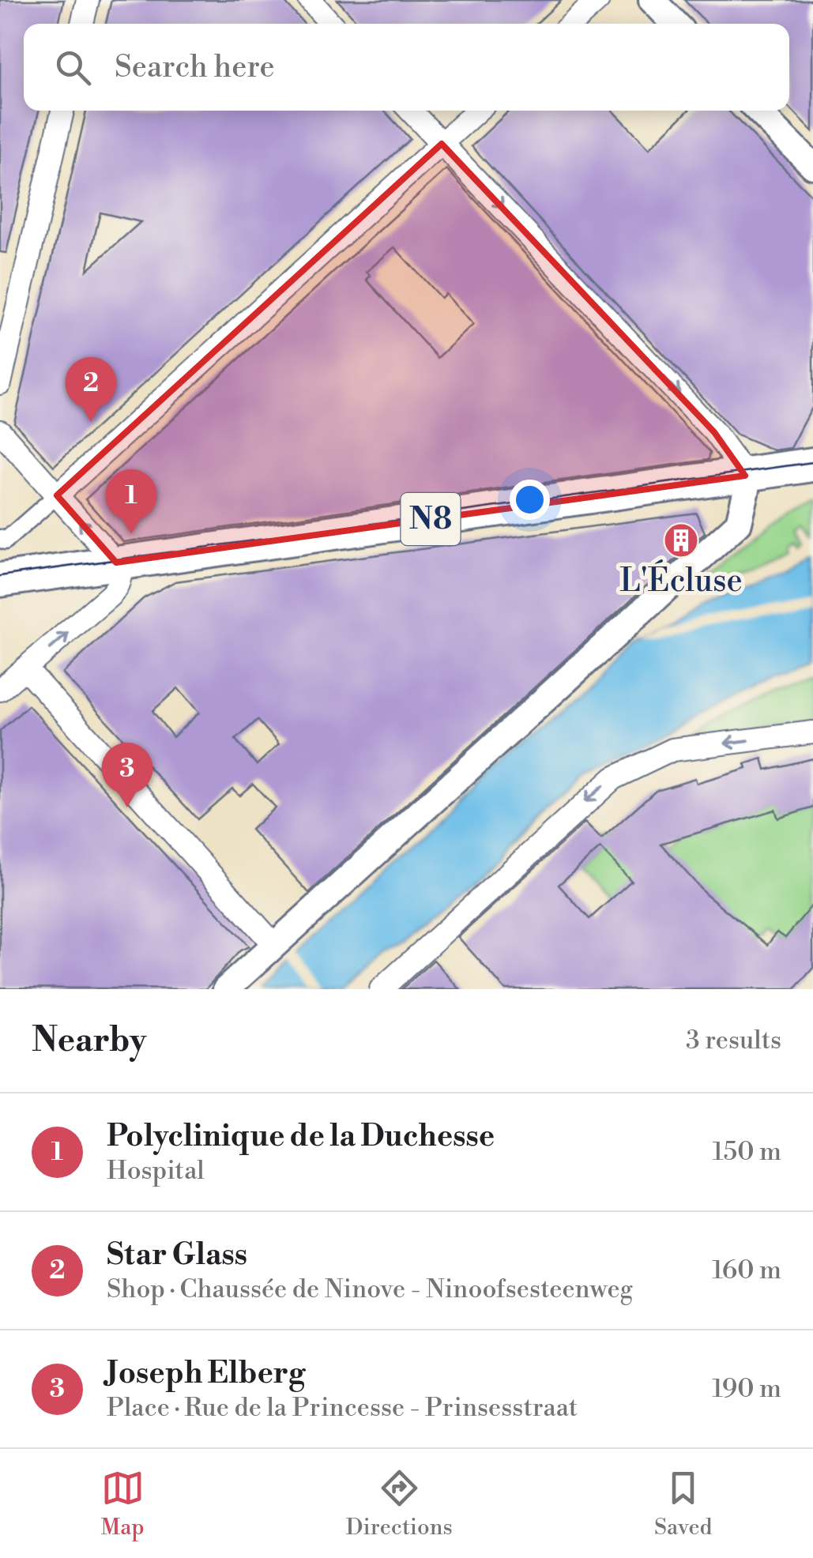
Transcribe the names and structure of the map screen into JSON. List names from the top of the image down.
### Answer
{
  "streets": {
    "main road": ["N8"]
  },
  "places": {
    "building": ["L'Écluse"]
  },
  "page": {
    "search": "Search here",
    "pins": ["2", "1", "3"],
    "heading": ["Nearby", "3 results"],
    "list": [
      {
        "mark": "1",
        "name": "Polyclinique de la Duchesse",
        "note": "Hospital",
        "value": "150 m"
      },
      {
        "mark": "2",
        "name": "Star Glass",
        "note": "Shop · Chaussée de Ninove - Ninoofsesteenweg",
        "value": "160 m"
      },
      {
        "mark": "3",
        "name": "Joseph Elberg",
        "note": "Place · Rue de la Princesse - Prinsesstraat",
        "value": "190 m"
      }
    ],
    "nav": ["Map", "Directions", "Saved"]
  }
}
